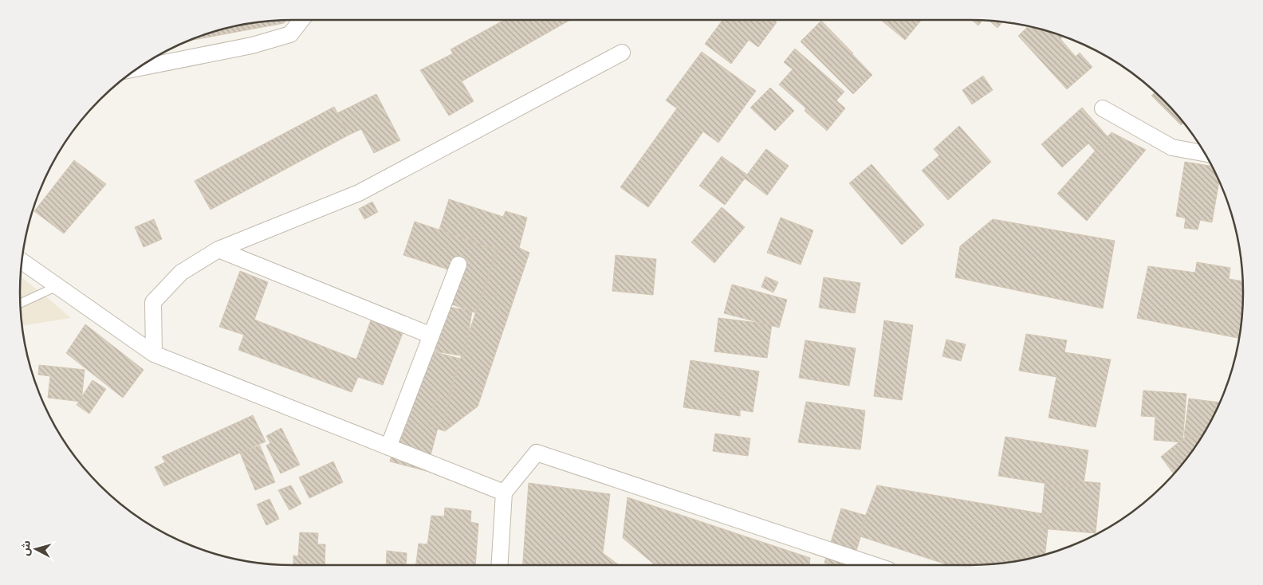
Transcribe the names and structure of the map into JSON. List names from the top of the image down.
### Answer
{
  "north": "left"
}
